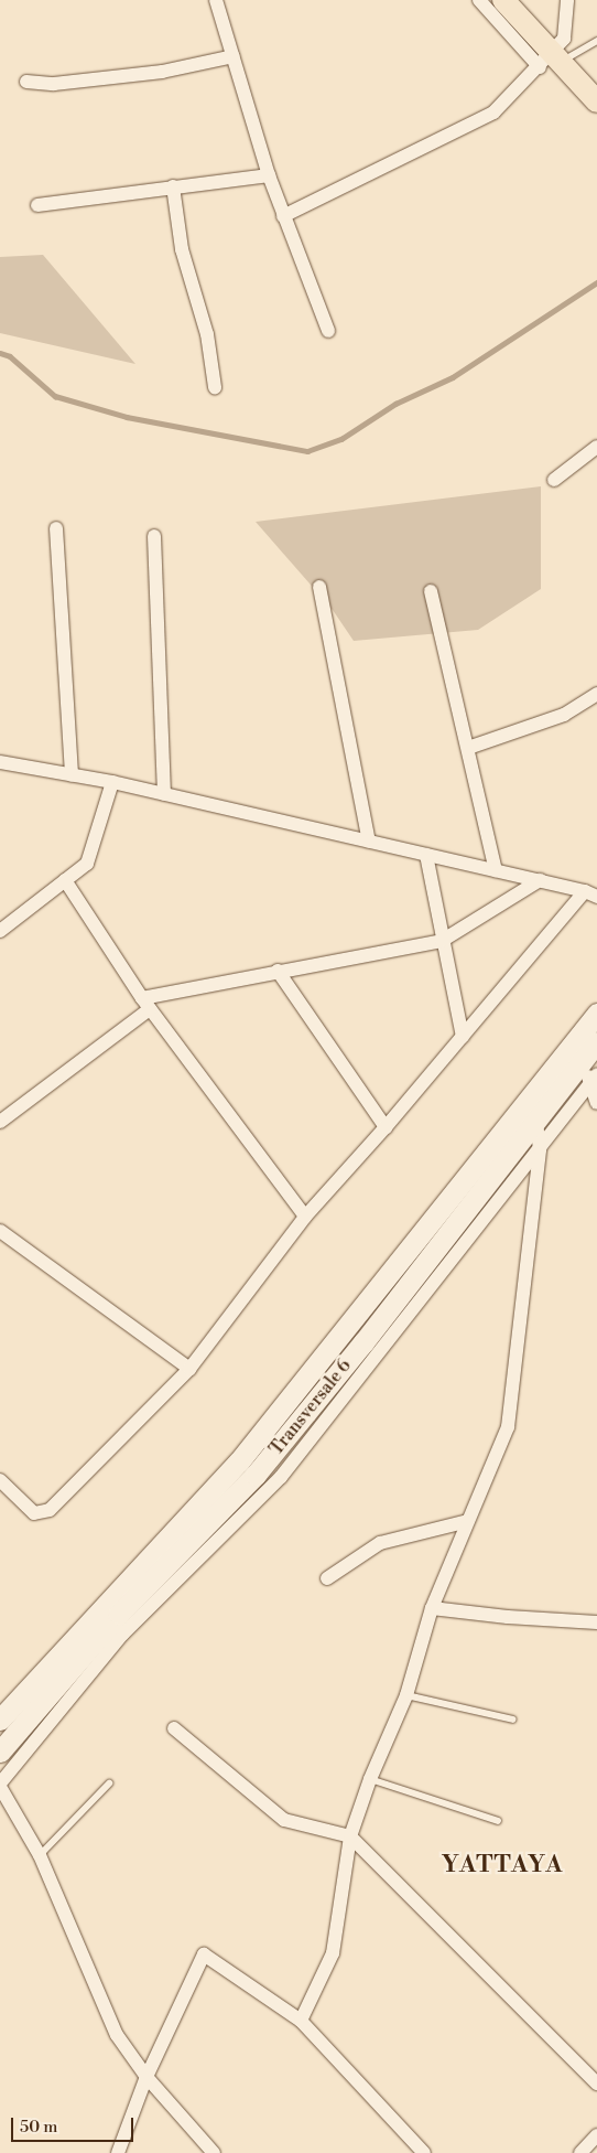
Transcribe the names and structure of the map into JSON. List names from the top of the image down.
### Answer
{
  "streets": {
    "main road": ["Transversale 6"]
  },
  "districts": ["YATTAYA"],
  "scale_bar": "50 m"
}
